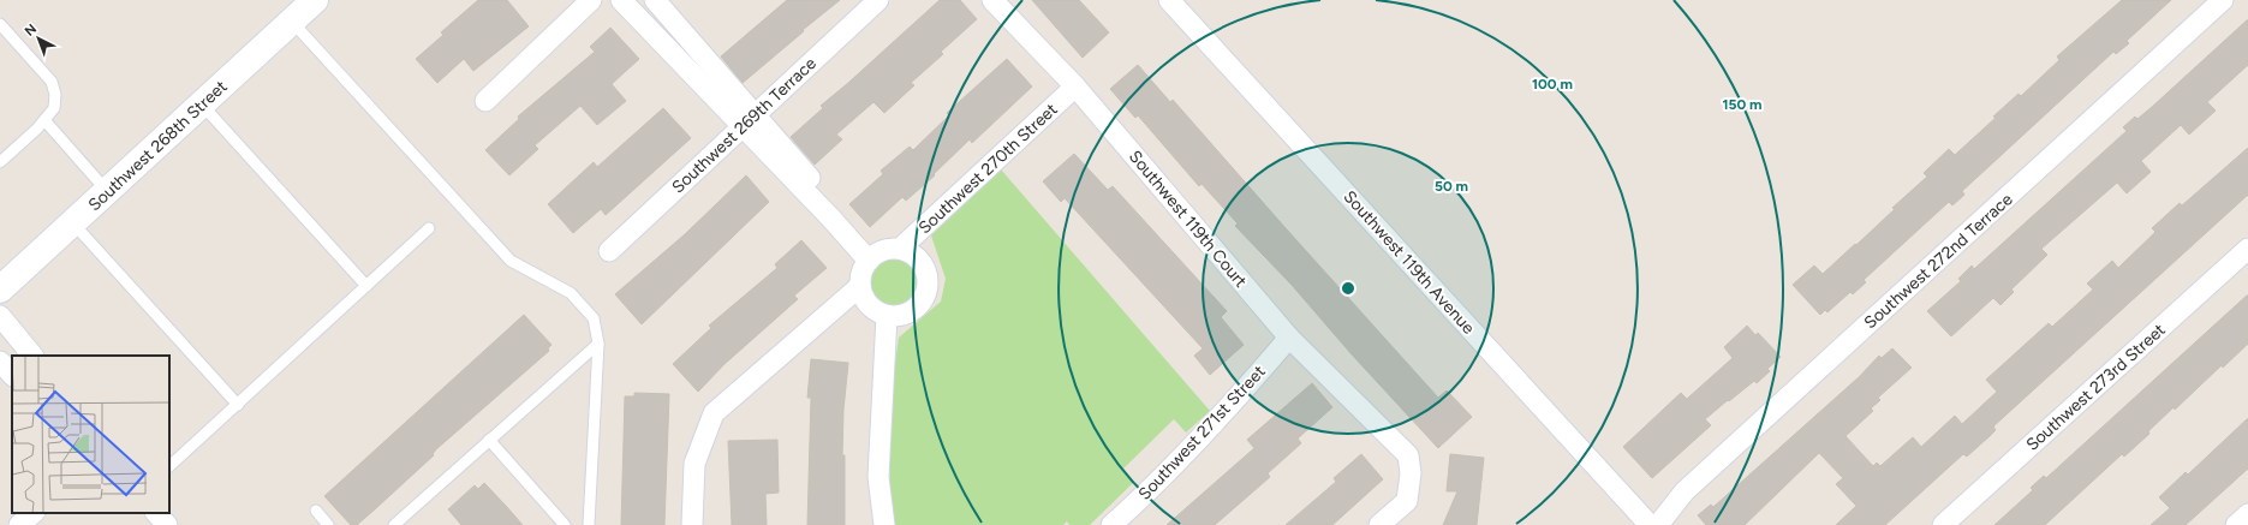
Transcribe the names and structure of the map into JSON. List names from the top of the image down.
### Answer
{
  "streets": {
    "main road": ["Southwest 268th Street"],
    "street": [
      "Southwest 269th Terrace",
      "Southwest 270th Street",
      "Southwest 119th Court",
      "Southwest 272nd Terrace",
      "Southwest 119th Avenue",
      "Southwest 273rd Street",
      "Southwest 271st Street"
    ]
  },
  "crossings": [
    ["Southwest 270th Street", "Southwest 119th Court"],
    ["Southwest 119th Court", "Southwest 271st Street"]
  ],
  "north": "top left",
  "rings": ["100 m", "150 m", "50 m"]
}
